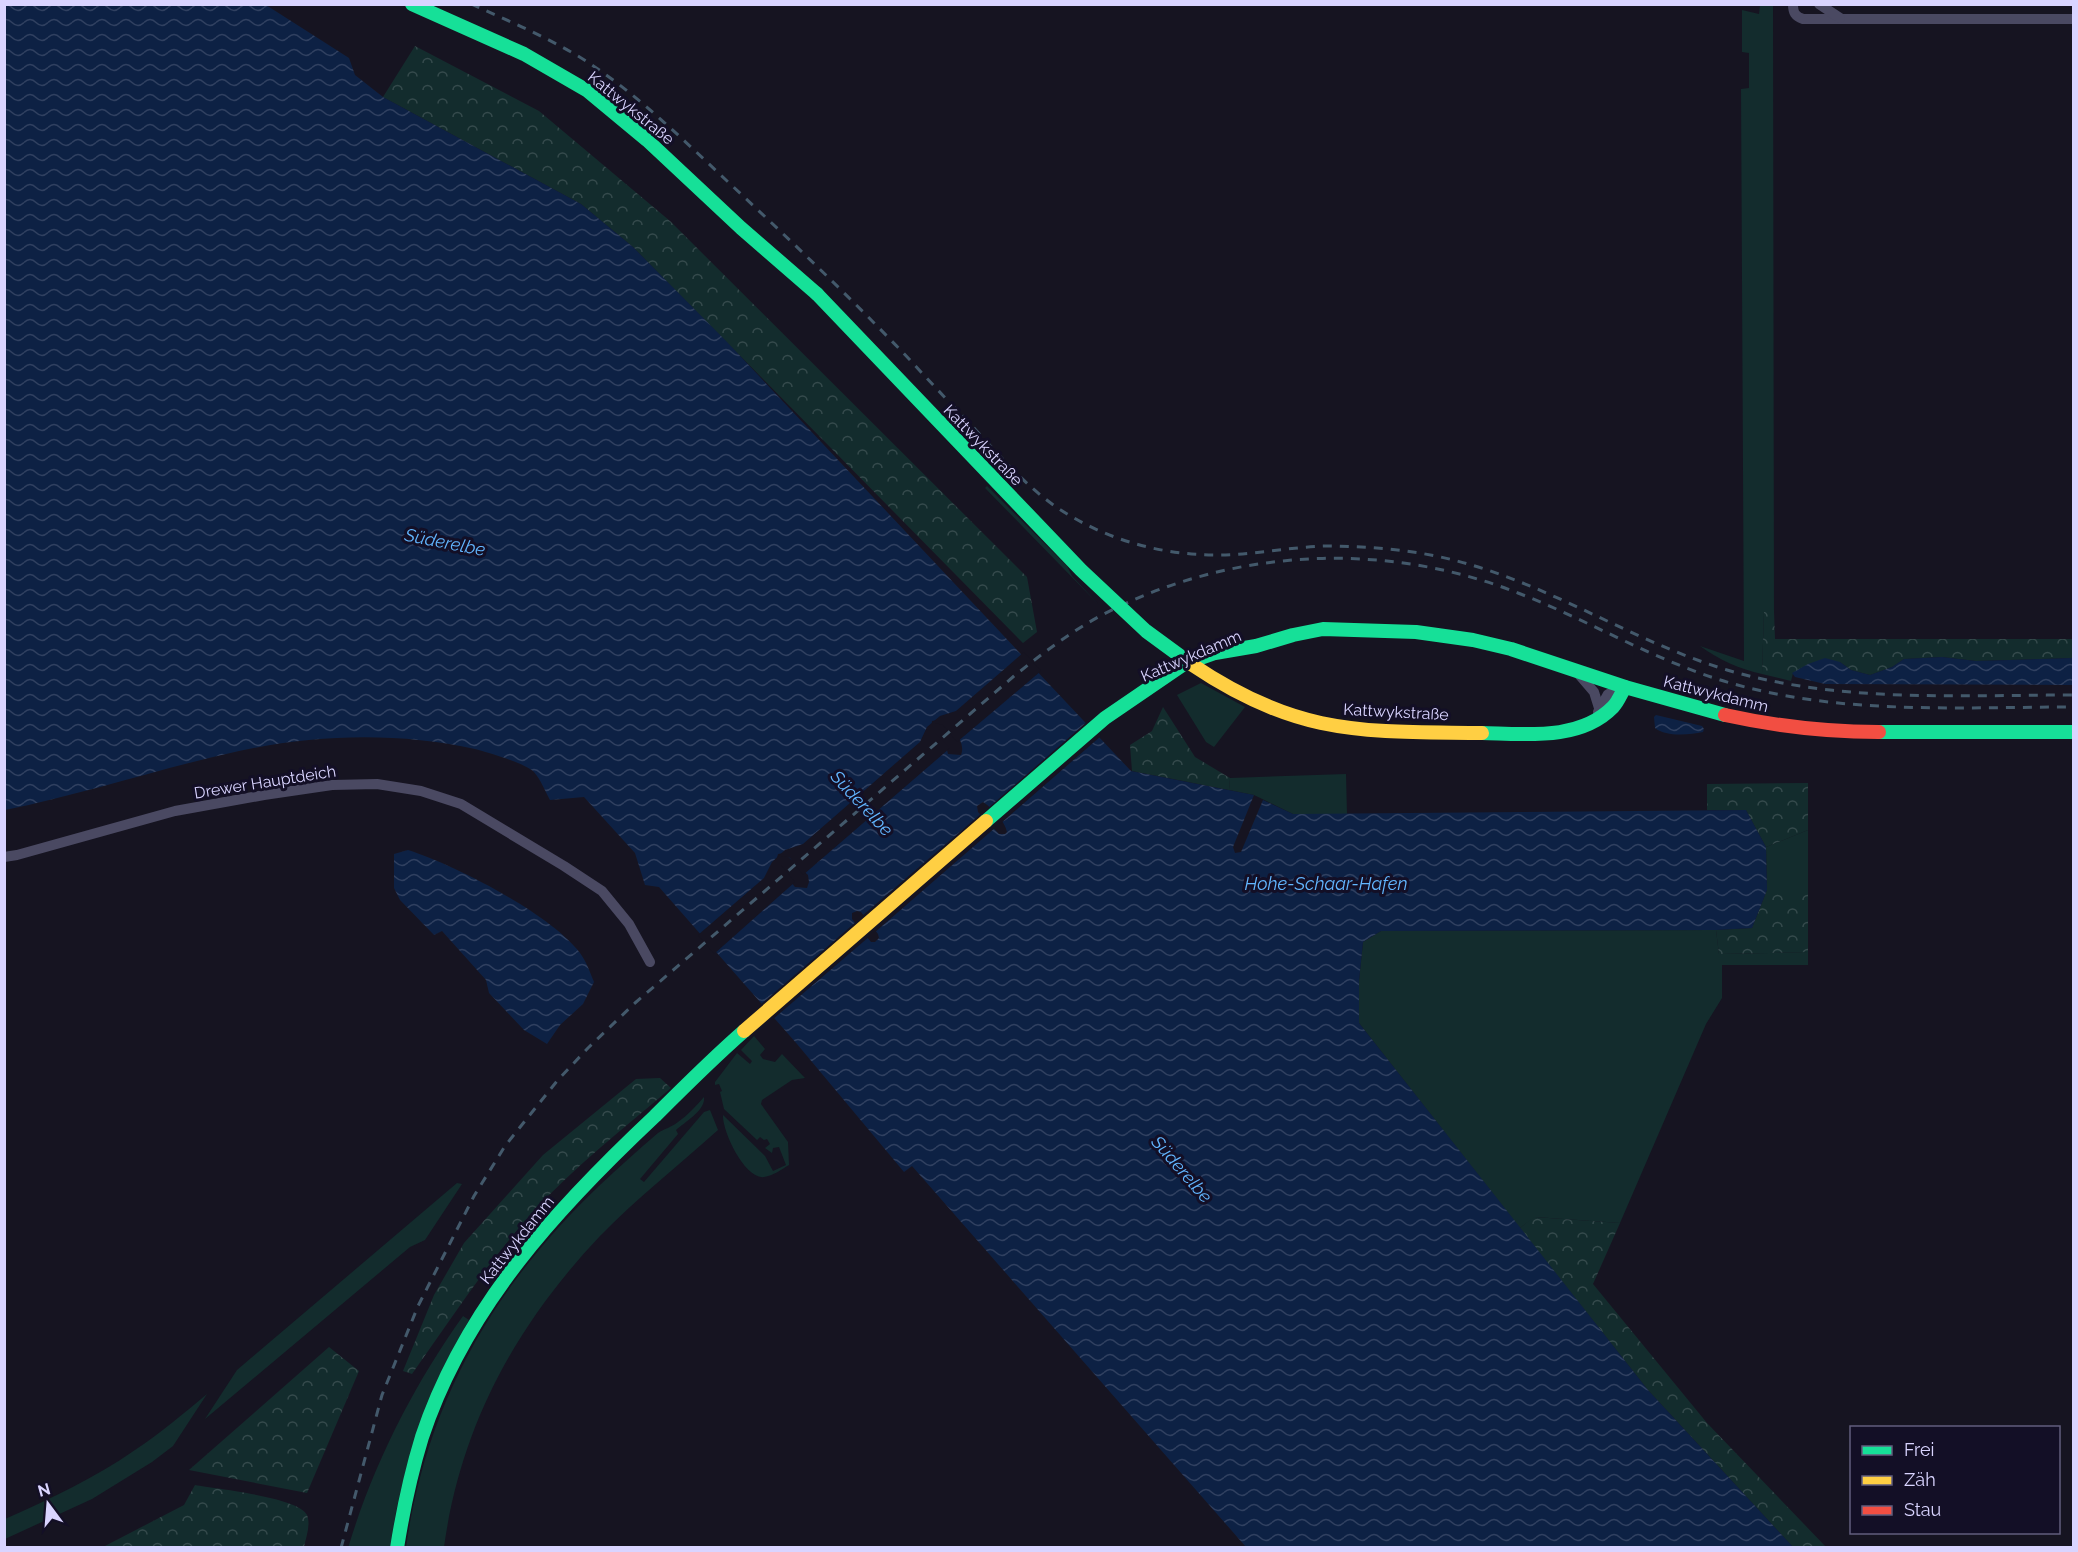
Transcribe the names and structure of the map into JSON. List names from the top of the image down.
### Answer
{
  "streets": {
    "main road": ["Kattwykstraße", "Kattwykdamm"],
    "street": ["Drewer Hauptdeich"]
  },
  "crossings": [
    ["Kattwykstraße", "Kattwykdamm"]
  ],
  "water": ["Süderelbe", "Hohe-Schaar-Hafen"],
  "legend": ["Frei", "Zäh", "Stau"],
  "north": "top"
}
